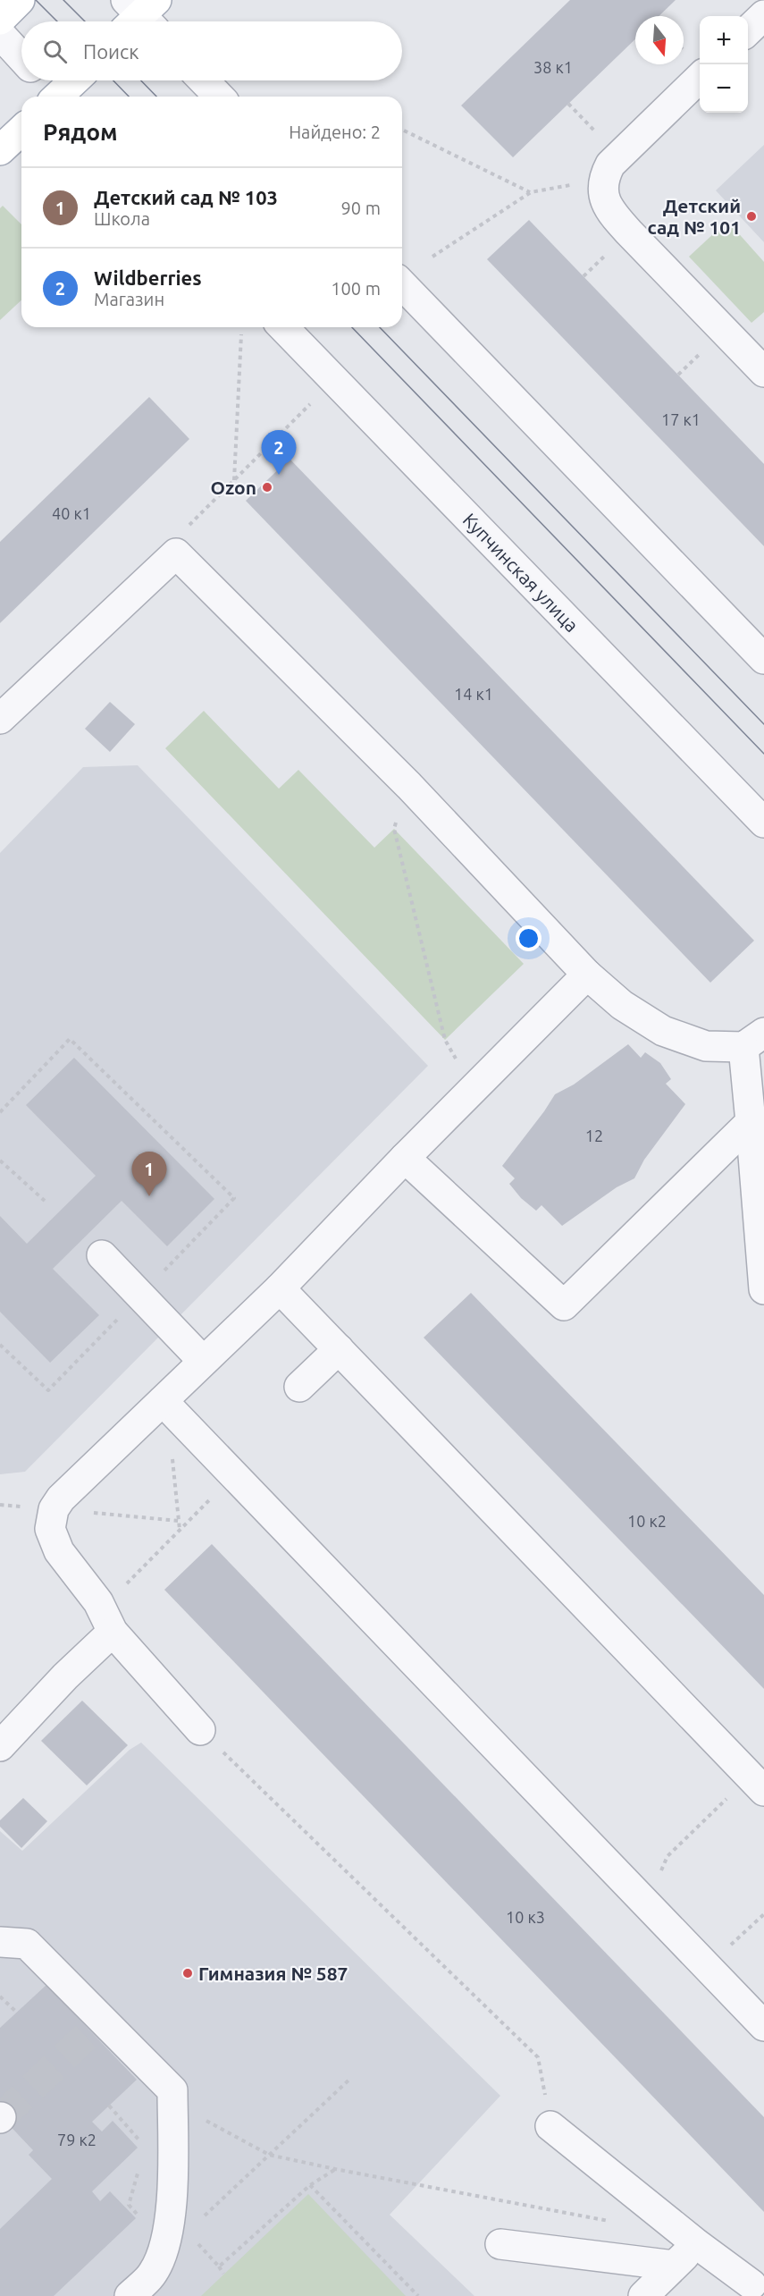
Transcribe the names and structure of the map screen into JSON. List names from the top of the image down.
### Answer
{
  "streets": {
    "street": ["Купчинская улица"]
  },
  "places": ["Детский сад № 101", "Ozon", "Гимназия № 587"],
  "house_numbers": [
    "38 к1",
    "17 к1",
    "40 к1",
    "14 к1",
    "12",
    "10 к2",
    "10 к3",
    "79 к2"
  ],
  "north": "bottom",
  "page": {
    "map_buttons": ["+", "−"],
    "search": "Поиск",
    "heading": ["Рядом", "Найдено: 2"],
    "list": [
      {
        "mark": "1",
        "name": "Детский сад № 103",
        "note": "Школа",
        "value": "90 m"
      },
      {
        "mark": "2",
        "name": "Wildberries",
        "note": "Магазин",
        "value": "100 m"
      }
    ],
    "pins": ["2", "1"]
  }
}
